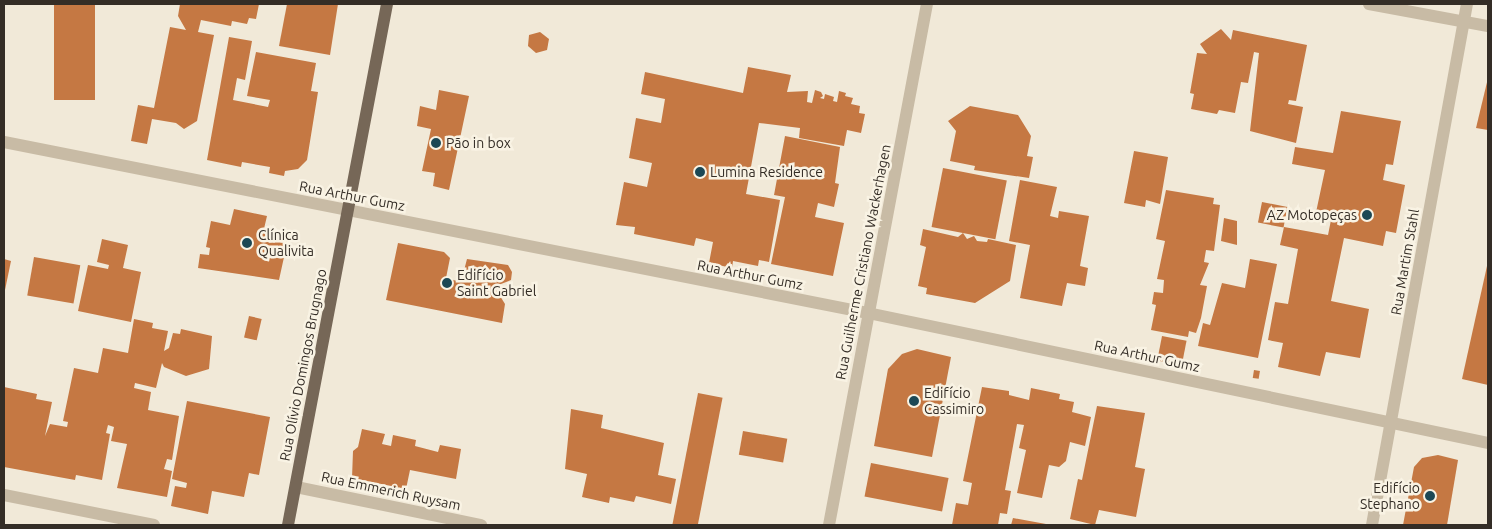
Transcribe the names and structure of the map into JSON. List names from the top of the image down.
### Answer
{
  "streets": {
    "main road": ["Rua Olívio Domingos Brugnago"],
    "street": [
      "Rua Arthur Gumz",
      "Rua Guilherme Cristiano Wackerhagen",
      "Rua Martim Stahl",
      "Rua Emmerich Ruysam"
    ]
  },
  "crossings": [
    ["Rua Arthur Gumz", "Rua Guilherme Cristiano Wackerhagen"],
    ["Rua Arthur Gumz", "Rua Martim Stahl"],
    ["Rua Arthur Gumz", "Rua Olívio Domingos Brugnago"],
    ["Rua Olívio Domingos Brugnago", "Rua Emmerich Ruysam"]
  ],
  "places": [
    "Pão in box",
    "Lumina Residence",
    "AZ Motopeças",
    "Clínica Qualivita",
    "Edifício Saint Gabriel",
    "Edifício Cassimiro",
    "Edifício Stephano"
  ]
}
